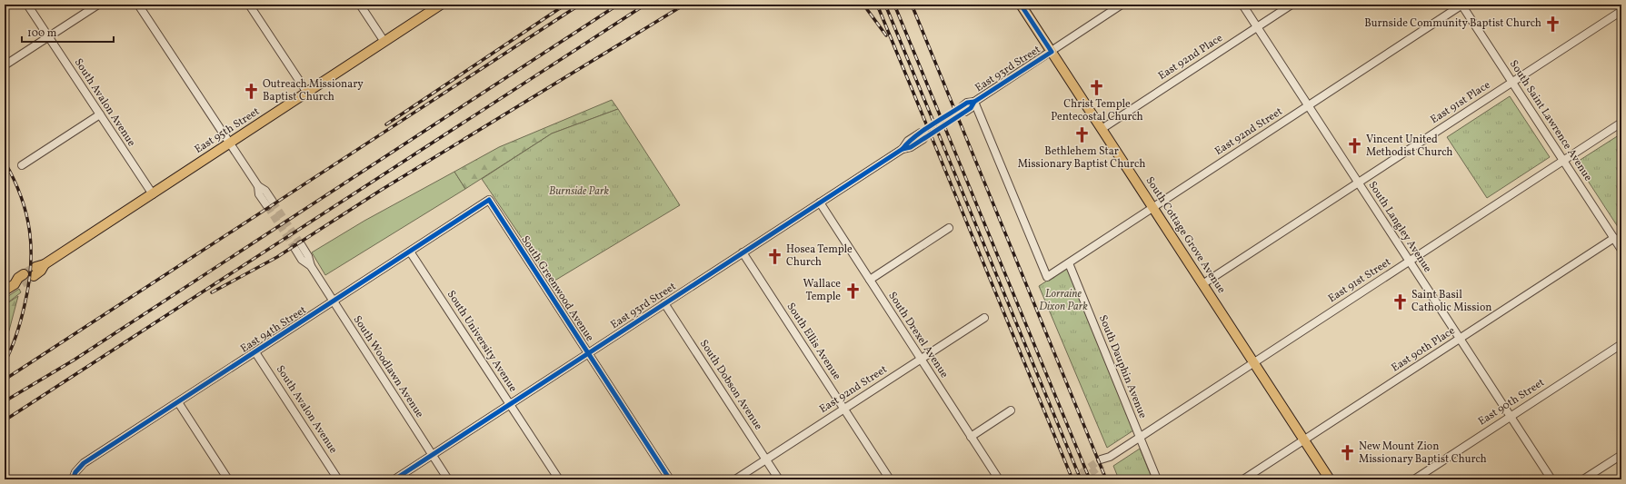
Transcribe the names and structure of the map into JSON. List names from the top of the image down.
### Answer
{
  "streets": {
    "main road": ["East 95th Street", "South Cottage Grove Avenue"],
    "street": [
      "East 92nd Place",
      "East 93rd Street",
      "South Avalon Avenue",
      "East 91st Place",
      "South Saint Lawrence Avenue",
      "East 92nd Street",
      "South Langley Avenue",
      "East 91st Street",
      "South Greenwood Avenue",
      "East 94th Street",
      "South Drexel Avenue",
      "South University Avenue",
      "South Ellis Avenue",
      "East 90th Place",
      "South Woodlawn Avenue",
      "South Dauphin Avenue",
      "South Dobson Avenue",
      "East 90th Street"
    ]
  },
  "crossings": [
    ["East 92nd Place", "South Langley Avenue"],
    ["East 92nd Place", "South Cottage Grove Avenue"],
    ["East 93rd Street", "East 92nd Street"],
    ["East 93rd Street", "South Cottage Grove Avenue"],
    ["East 93rd Street", "South Greenwood Avenue"],
    ["East 93rd Street", "South Drexel Avenue"],
    ["East 93rd Street", "South University Avenue"],
    ["East 93rd Street", "South Ellis Avenue"],
    ["East 93rd Street", "South Woodlawn Avenue"],
    ["East 93rd Street", "South Dobson Avenue"],
    ["South Avalon Avenue", "East 95th Street"],
    ["South Avalon Avenue", "East 94th Street"],
    ["East 91st Place", "South Saint Lawrence Avenue"],
    ["East 91st Place", "South Langley Avenue"],
    ["East 91st Place", "South Cottage Grove Avenue"],
    ["South Saint Lawrence Avenue", "East 92nd Street"],
    ["South Saint Lawrence Avenue", "East 91st Street"],
    ["South Saint Lawrence Avenue", "East 90th Place"],
    ["East 92nd Street", "South Langley Avenue"],
    ["East 92nd Street", "South Cottage Grove Avenue"],
    ["East 92nd Street", "South Drexel Avenue"],
    ["East 92nd Street", "South Ellis Avenue"],
    ["East 92nd Street", "South Dauphin Avenue"],
    ["East 92nd Street", "South Dobson Avenue"],
    ["South Langley Avenue", "East 91st Street"],
    ["South Langley Avenue", "East 90th Place"],
    ["South Langley Avenue", "East 90th Street"],
    ["South Cottage Grove Avenue", "East 91st Street"],
    ["South Cottage Grove Avenue", "East 90th Place"],
    ["East 91st Street", "South Dauphin Avenue"],
    ["South Greenwood Avenue", "East 94th Street"],
    ["East 94th Street", "South University Avenue"],
    ["East 94th Street", "South Woodlawn Avenue"]
  ],
  "parks": ["Burnside Park", "Lorraine Dixon Park"],
  "places": {
    "church": [
      "Burnside Community Baptist Church",
      "Christ Temple Pentecostal Church",
      "Outreach Missionary Baptist Church",
      "Bethlehem Star Missionary Baptist Church",
      "Vincent United Methodist Church",
      "Hosea Temple Church",
      "Wallace Temple",
      "Saint Basil Catholic Mission",
      "New Mount Zion Missionary Baptist Church"
    ]
  },
  "scale_bar": "100 m"
}
